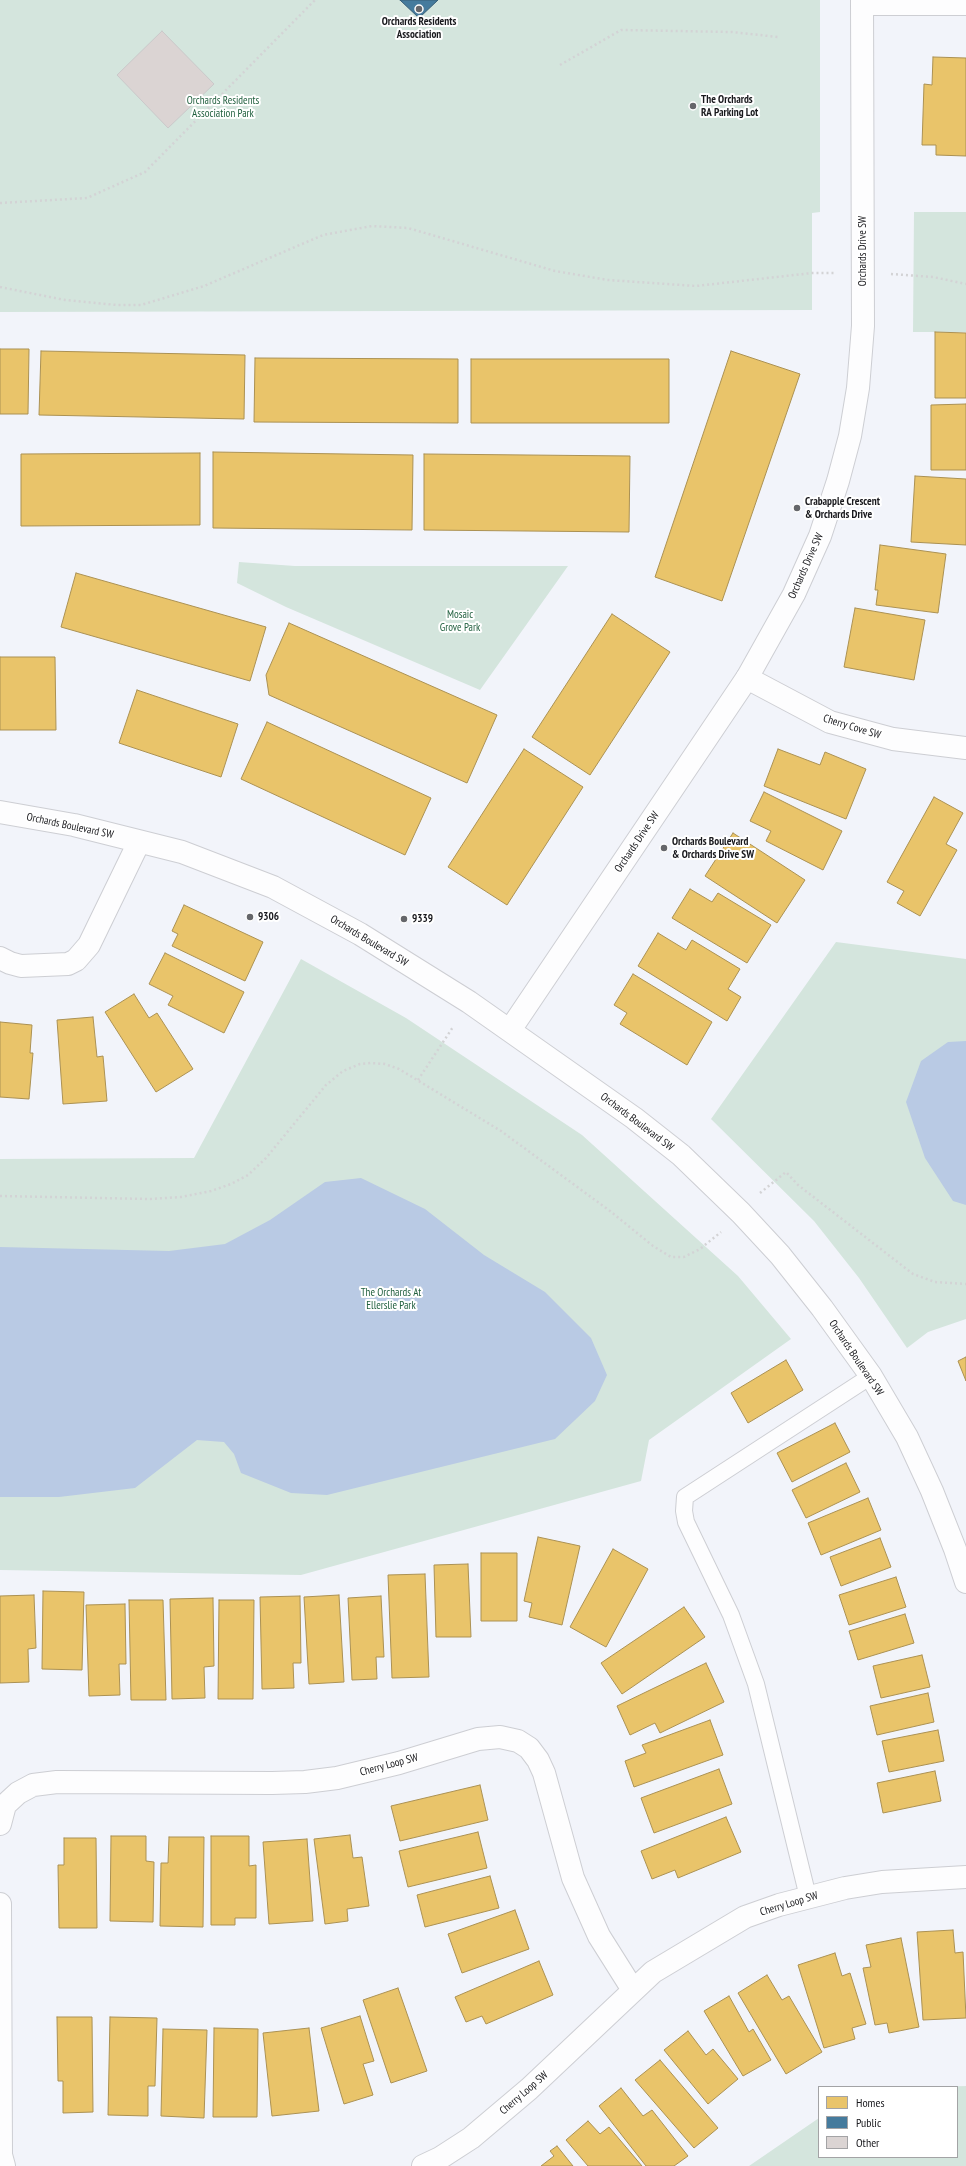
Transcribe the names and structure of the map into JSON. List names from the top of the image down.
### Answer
{
  "streets": {
    "street": [
      "Orchards Drive SW",
      "Cherry Cove SW",
      "Orchards Boulevard SW",
      "Cherry Loop SW"
    ]
  },
  "crossings": [
    ["Orchards Drive SW", "Cherry Cove SW"],
    ["Orchards Drive SW", "Orchards Boulevard SW"]
  ],
  "parks": ["Orchards Residents Association Park", "Mosaic Grove Park", "The Orchards At Ellerslie Park"],
  "places": [
    "Orchards Residents Association",
    "The Orchards RA Parking Lot",
    "Crabapple Crescent & Orchards Drive",
    "Orchards Boulevard & Orchards Drive SW",
    "9306",
    "9339"
  ],
  "legend": ["Homes", "Public", "Other"]
}
